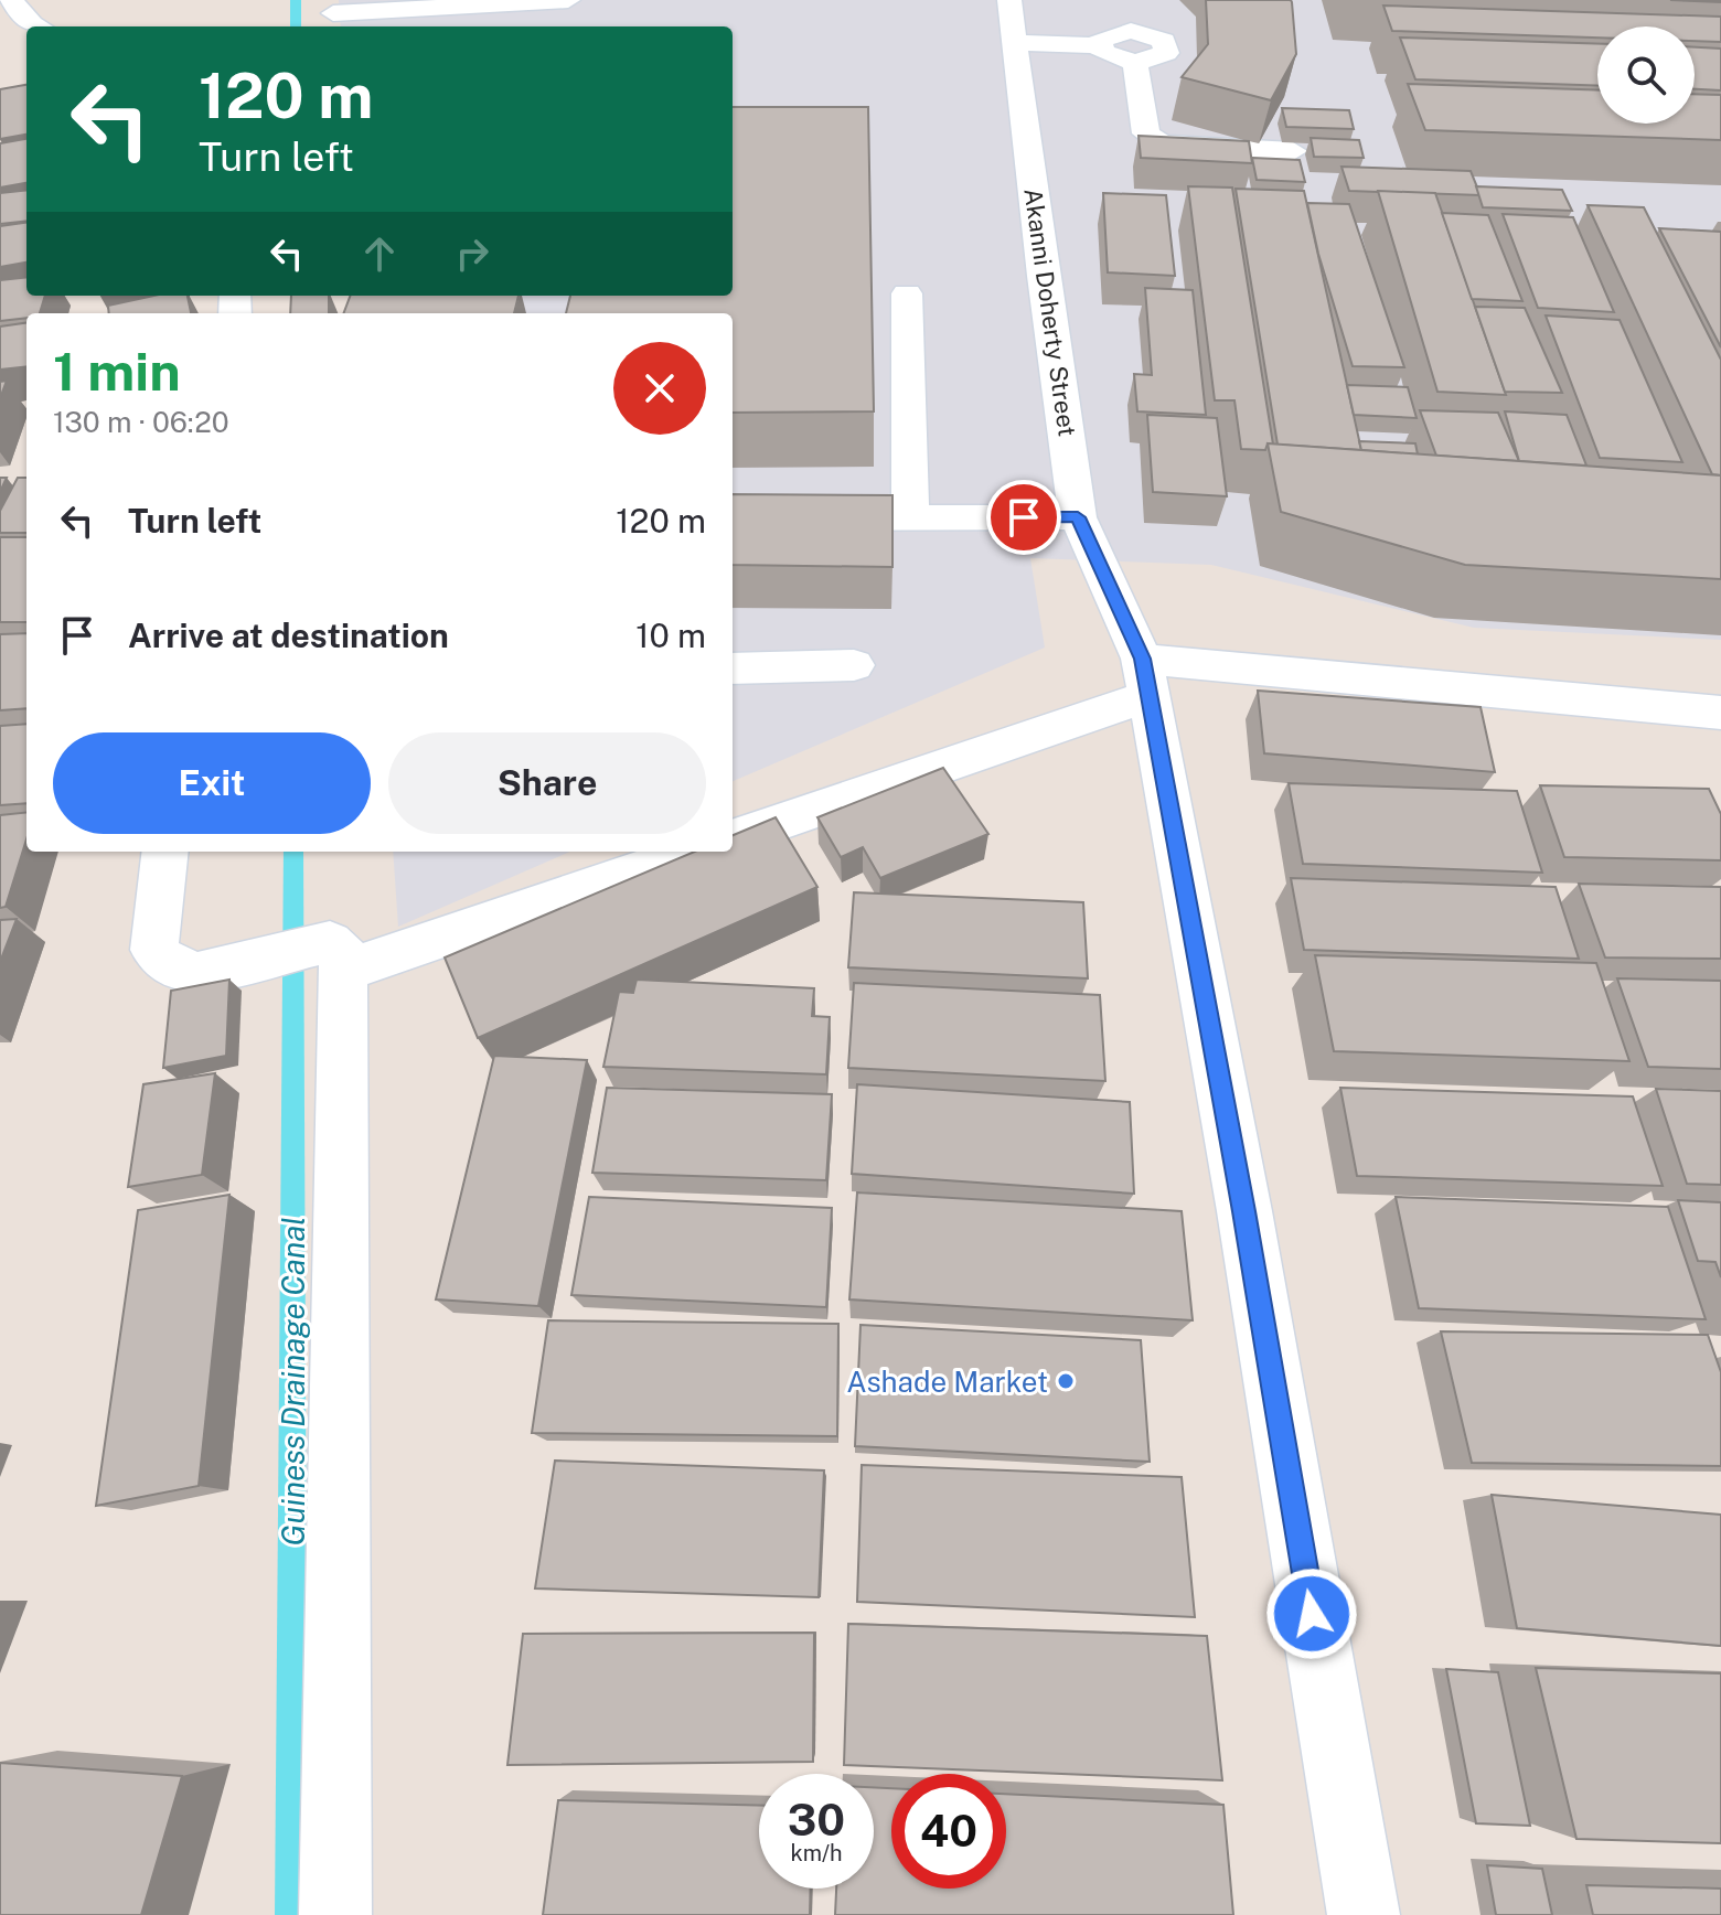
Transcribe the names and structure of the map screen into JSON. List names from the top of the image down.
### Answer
{
  "streets": {
    "street": ["Akanni Doherty Street"]
  },
  "water": ["Guiness Drainage Canal"],
  "places": ["Ashade Market"],
  "page": {
    "turn": ["120 m", "Turn left"],
    "heading": ["1 min", "130 m · 06:20"],
    "list": [
      {
        "name": "Turn left",
        "value": "120 m"
      },
      {
        "name": "Arrive at destination",
        "value": "10 m"
      }
    ],
    "buttons": ["Exit", "Share"],
    "speed": "30 km/h",
    "limit": "40"
  }
}
